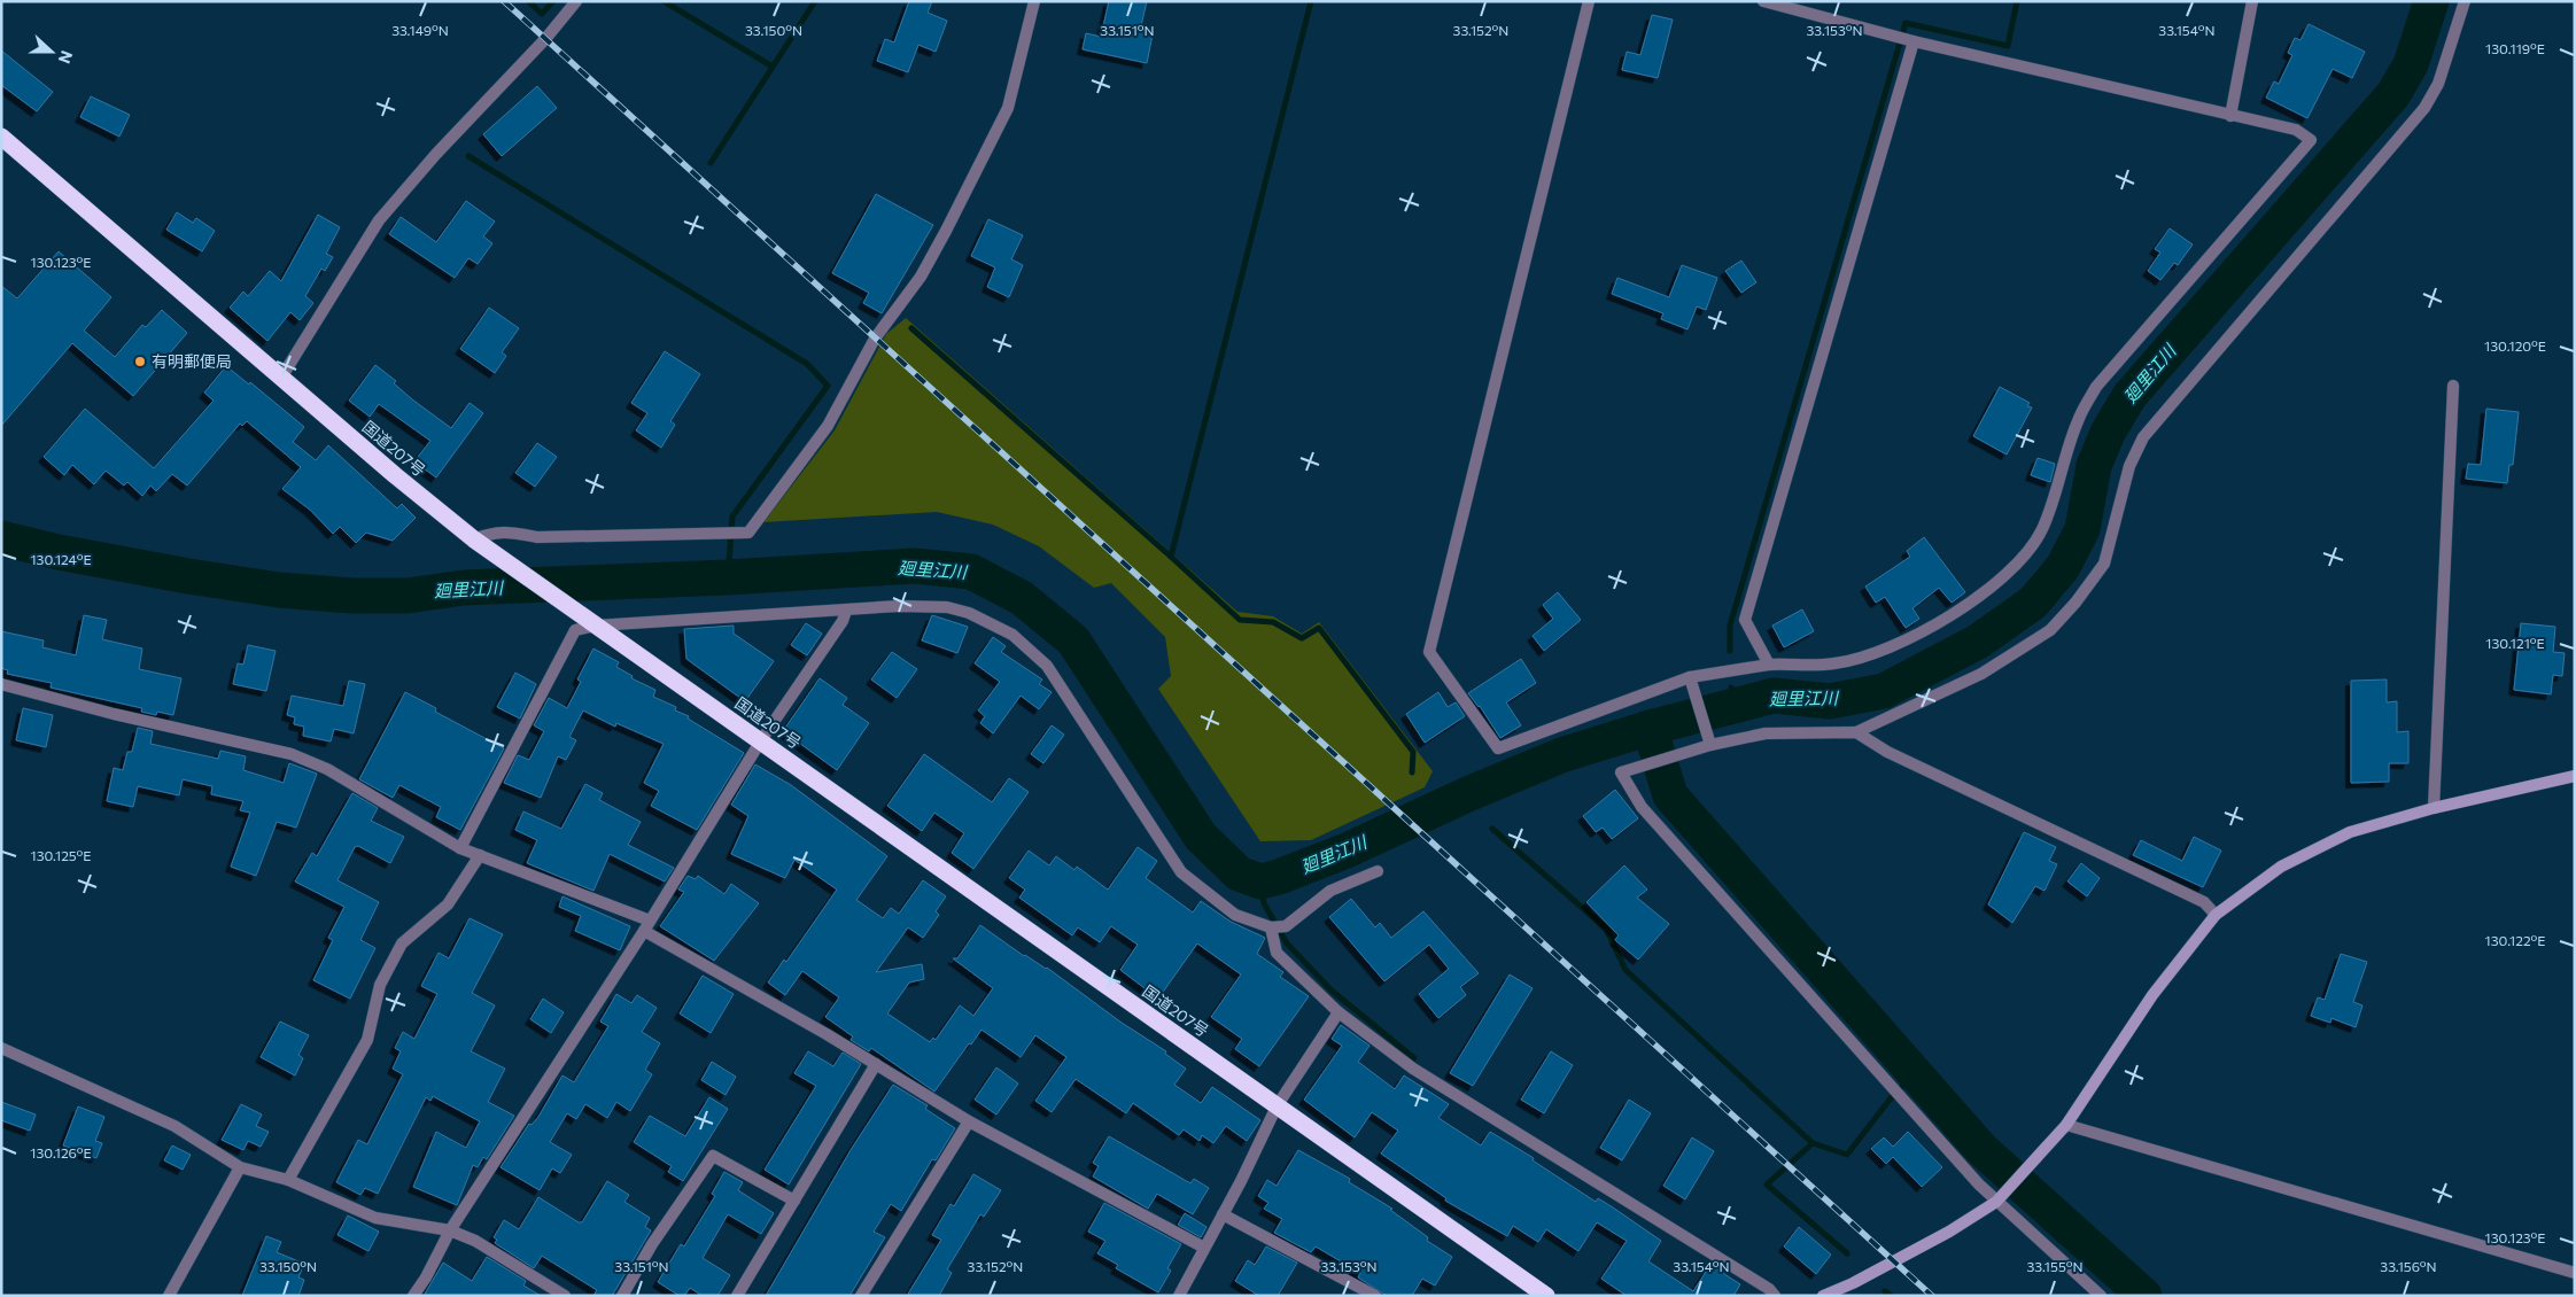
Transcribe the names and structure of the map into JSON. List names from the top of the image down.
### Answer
{
  "streets": {
    "highway": ["国道207号"]
  },
  "water": ["廻里江川"],
  "places": ["有明郵便局"],
  "north": "right",
  "coordinates": [
    "33.153°N",
    "33.154°N",
    "33.149°N",
    "33.150°N",
    "33.151°N",
    "33.152°N",
    "130.119°E",
    "130.123°E",
    "130.120°E",
    "130.124°E",
    "130.121°E",
    "130.125°E",
    "130.122°E",
    "130.126°E",
    "33.155°N",
    "33.156°N"
  ]
}
